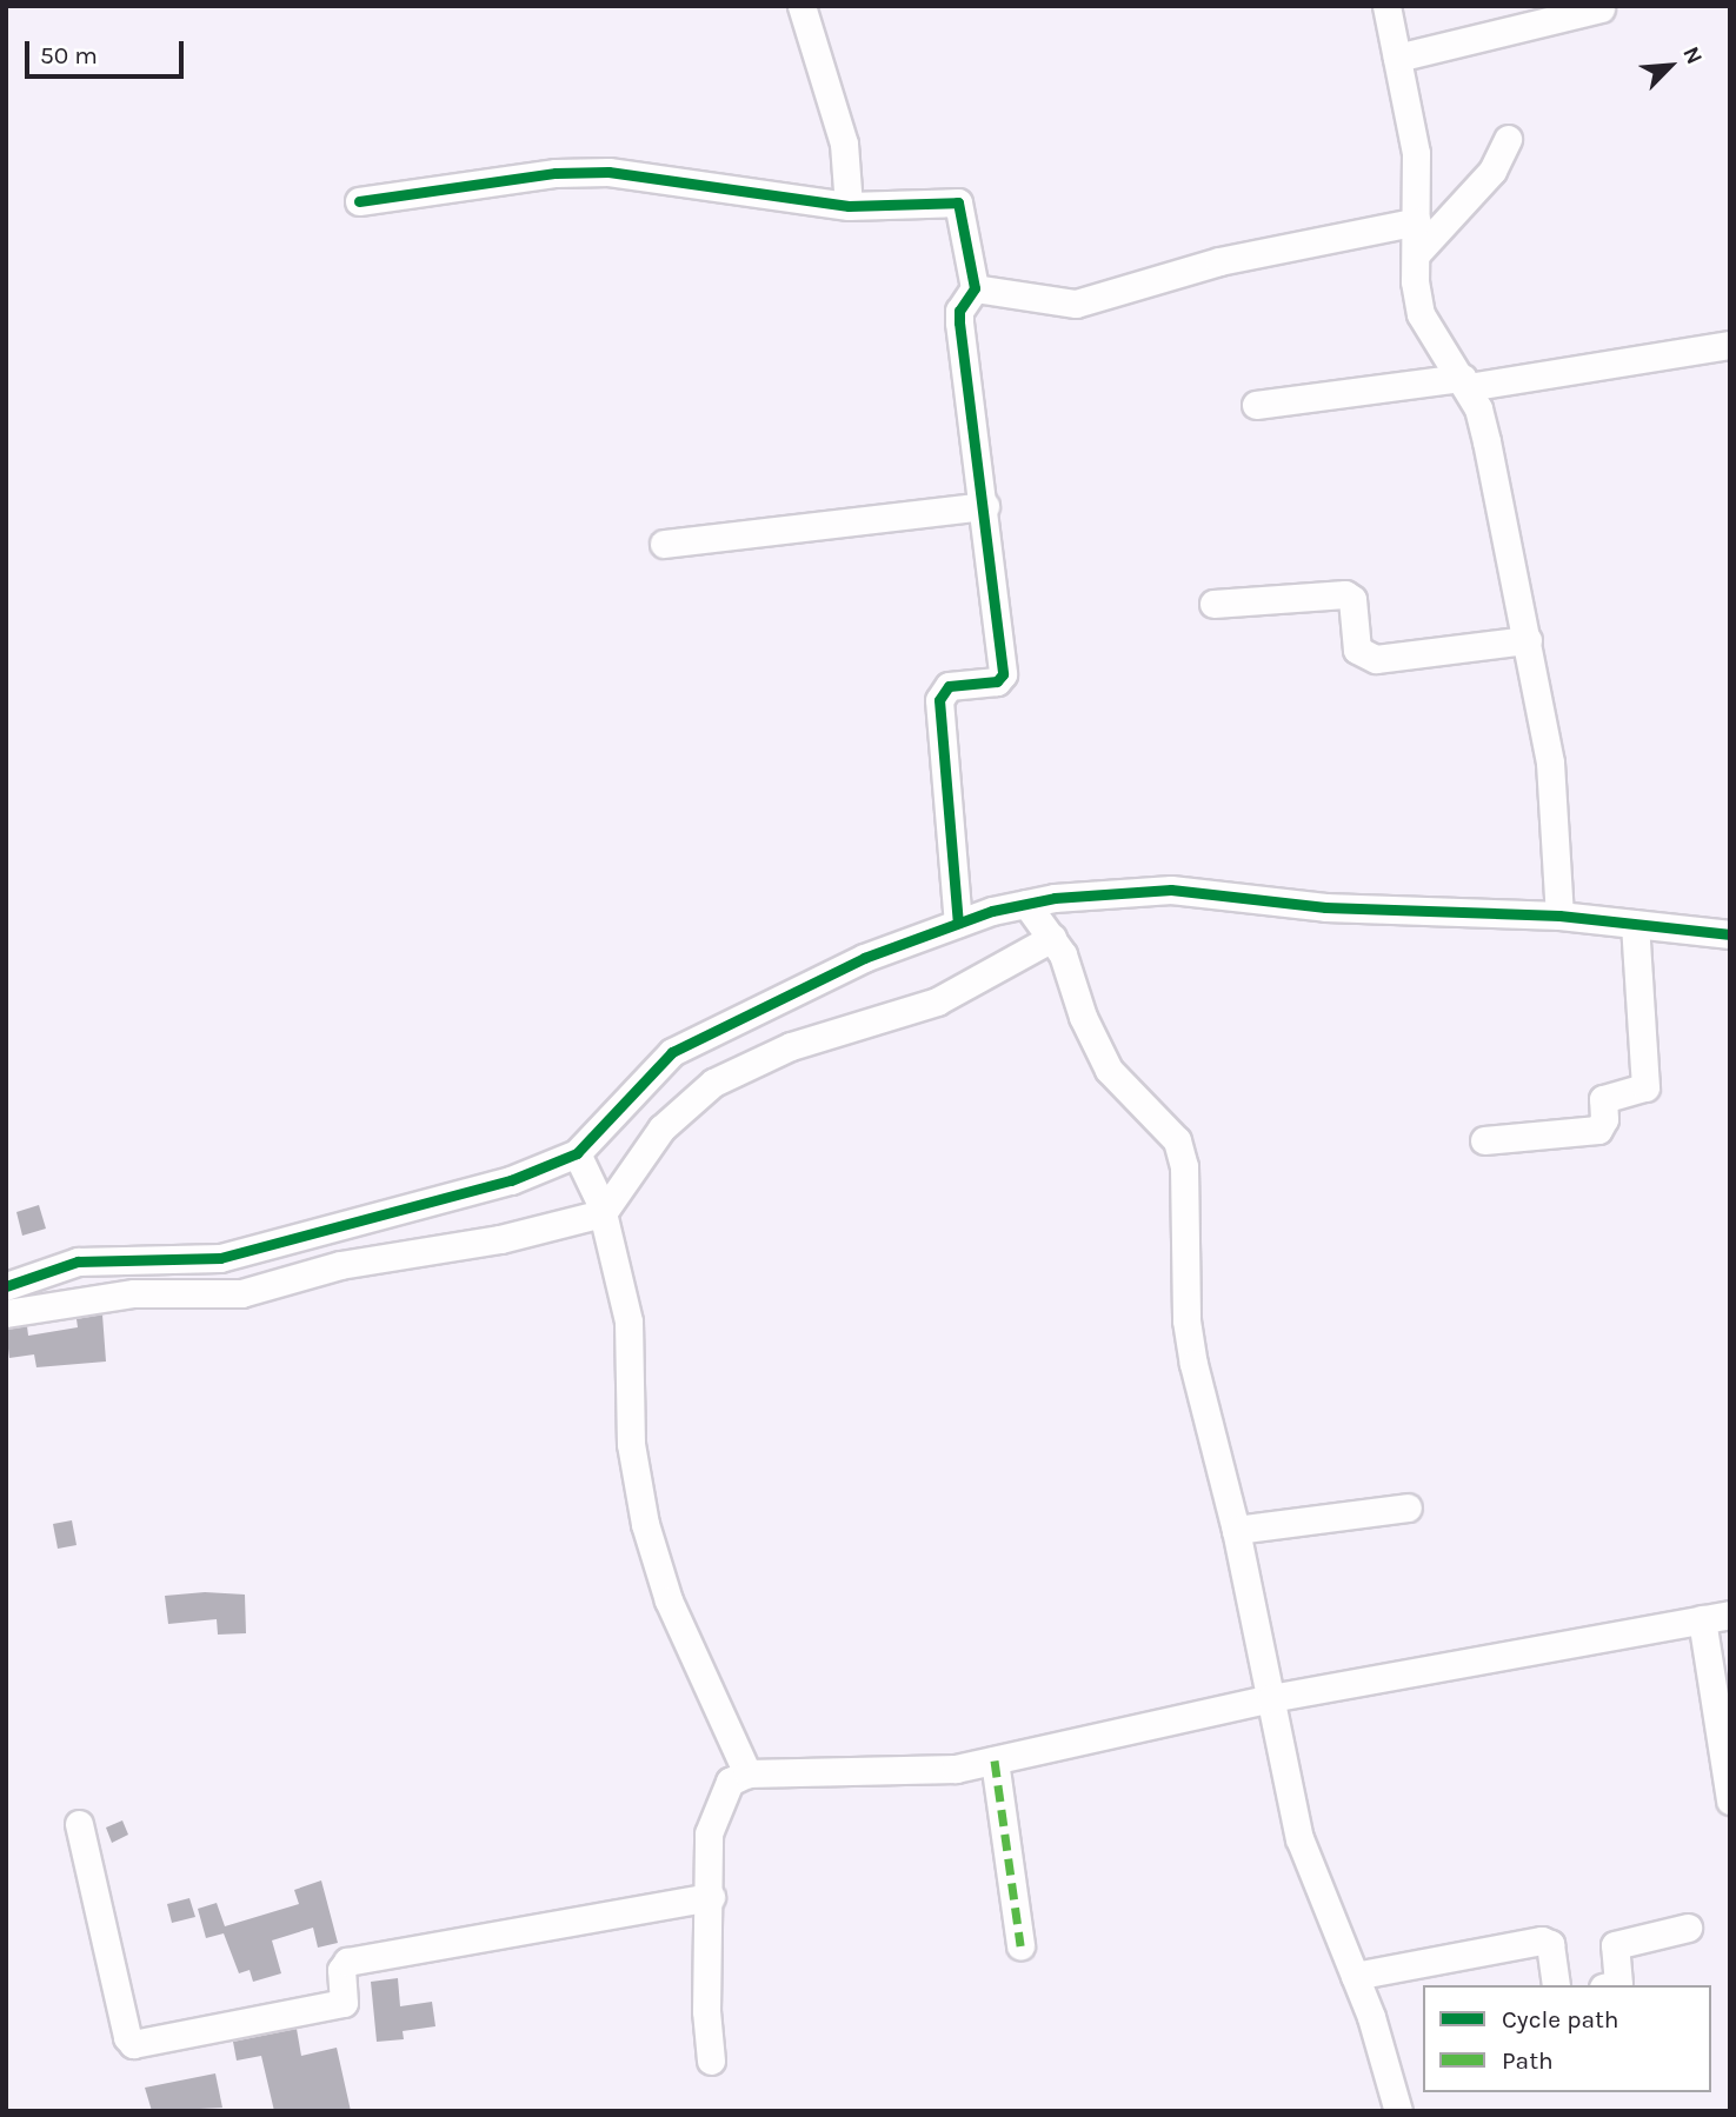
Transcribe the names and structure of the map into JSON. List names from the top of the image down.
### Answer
{
  "legend": ["Cycle path", "Path"],
  "scale_bar": "50 m",
  "north": "top right"
}
